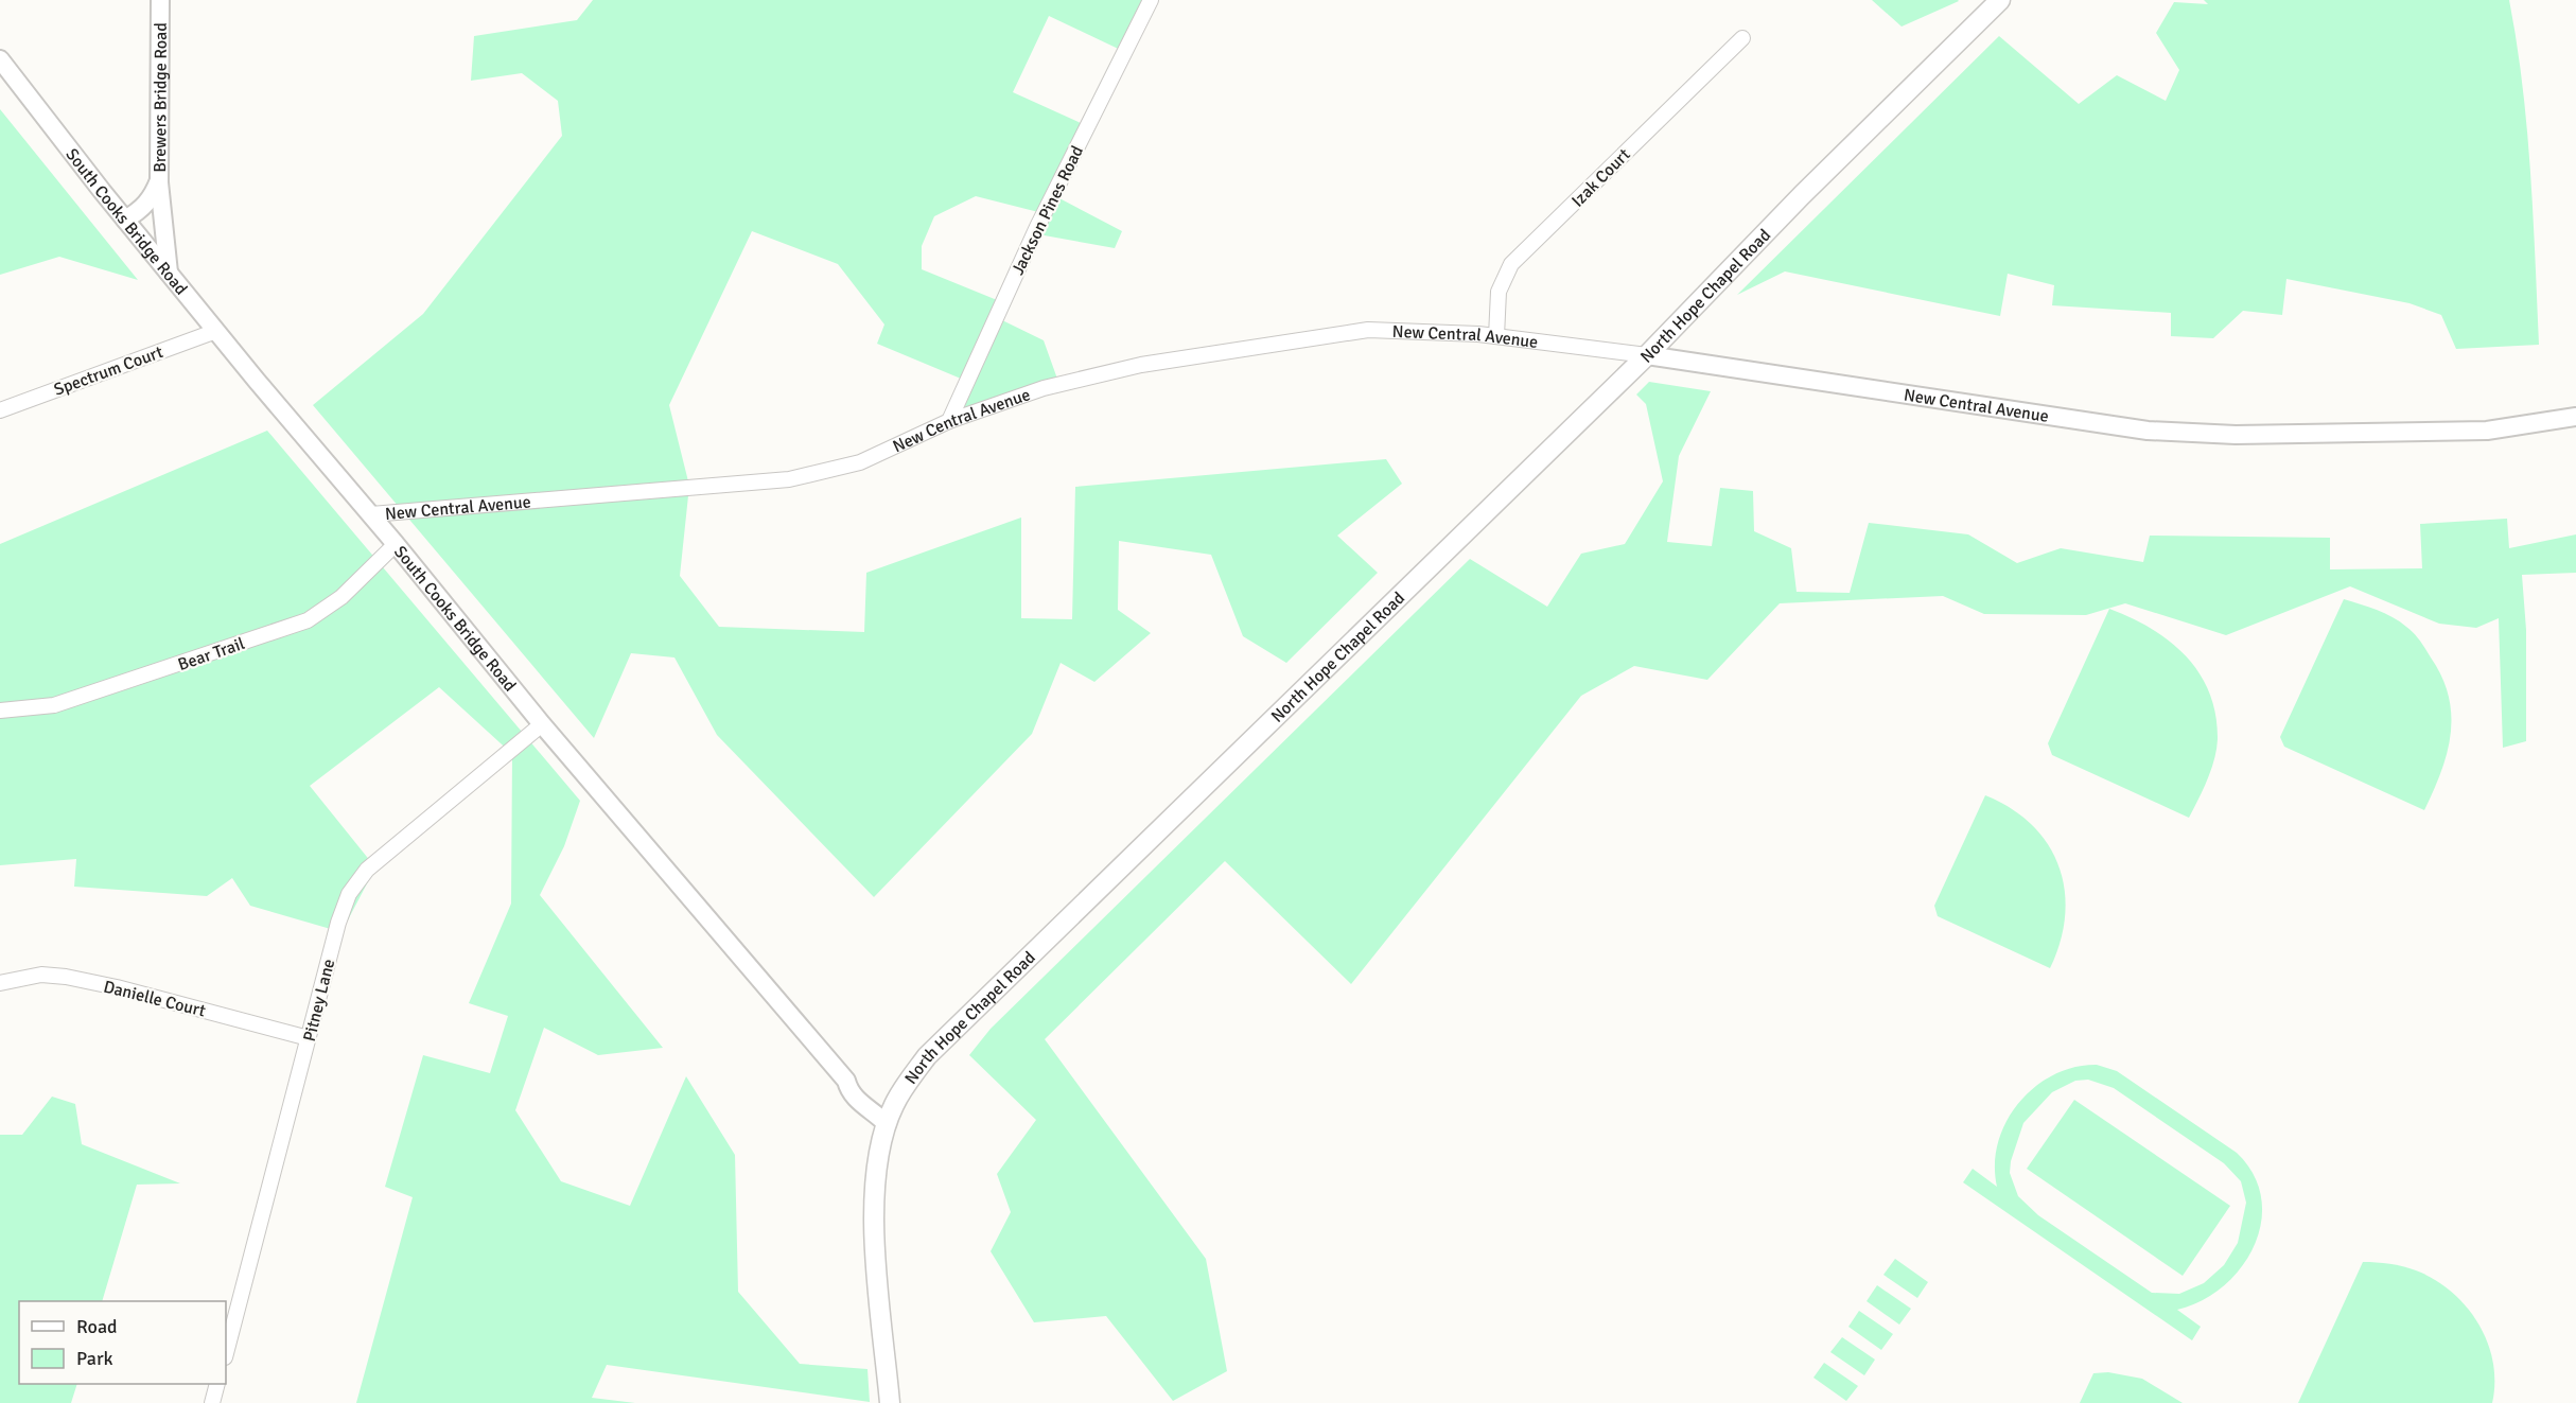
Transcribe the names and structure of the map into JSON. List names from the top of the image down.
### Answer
{
  "streets": {
    "main road": ["North Hope Chapel Road"],
    "street": [
      "Brewers Bridge Road",
      "Izak Court",
      "Jackson Pines Road",
      "South Cooks Bridge Road",
      "New Central Avenue",
      "Spectrum Court",
      "Bear Trail",
      "Danielle Court",
      "Pitney Lane"
    ]
  },
  "crossings": [
    ["Brewers Bridge Road", "South Cooks Bridge Road"],
    ["Izak Court", "New Central Avenue"],
    ["Jackson Pines Road", "New Central Avenue"],
    ["South Cooks Bridge Road", "North Hope Chapel Road"],
    ["South Cooks Bridge Road", "New Central Avenue"],
    ["South Cooks Bridge Road", "Spectrum Court"],
    ["South Cooks Bridge Road", "Bear Trail"],
    ["South Cooks Bridge Road", "Pitney Lane"],
    ["North Hope Chapel Road", "New Central Avenue"],
    ["Danielle Court", "Pitney Lane"]
  ],
  "legend": ["Road", "Park"]
}
